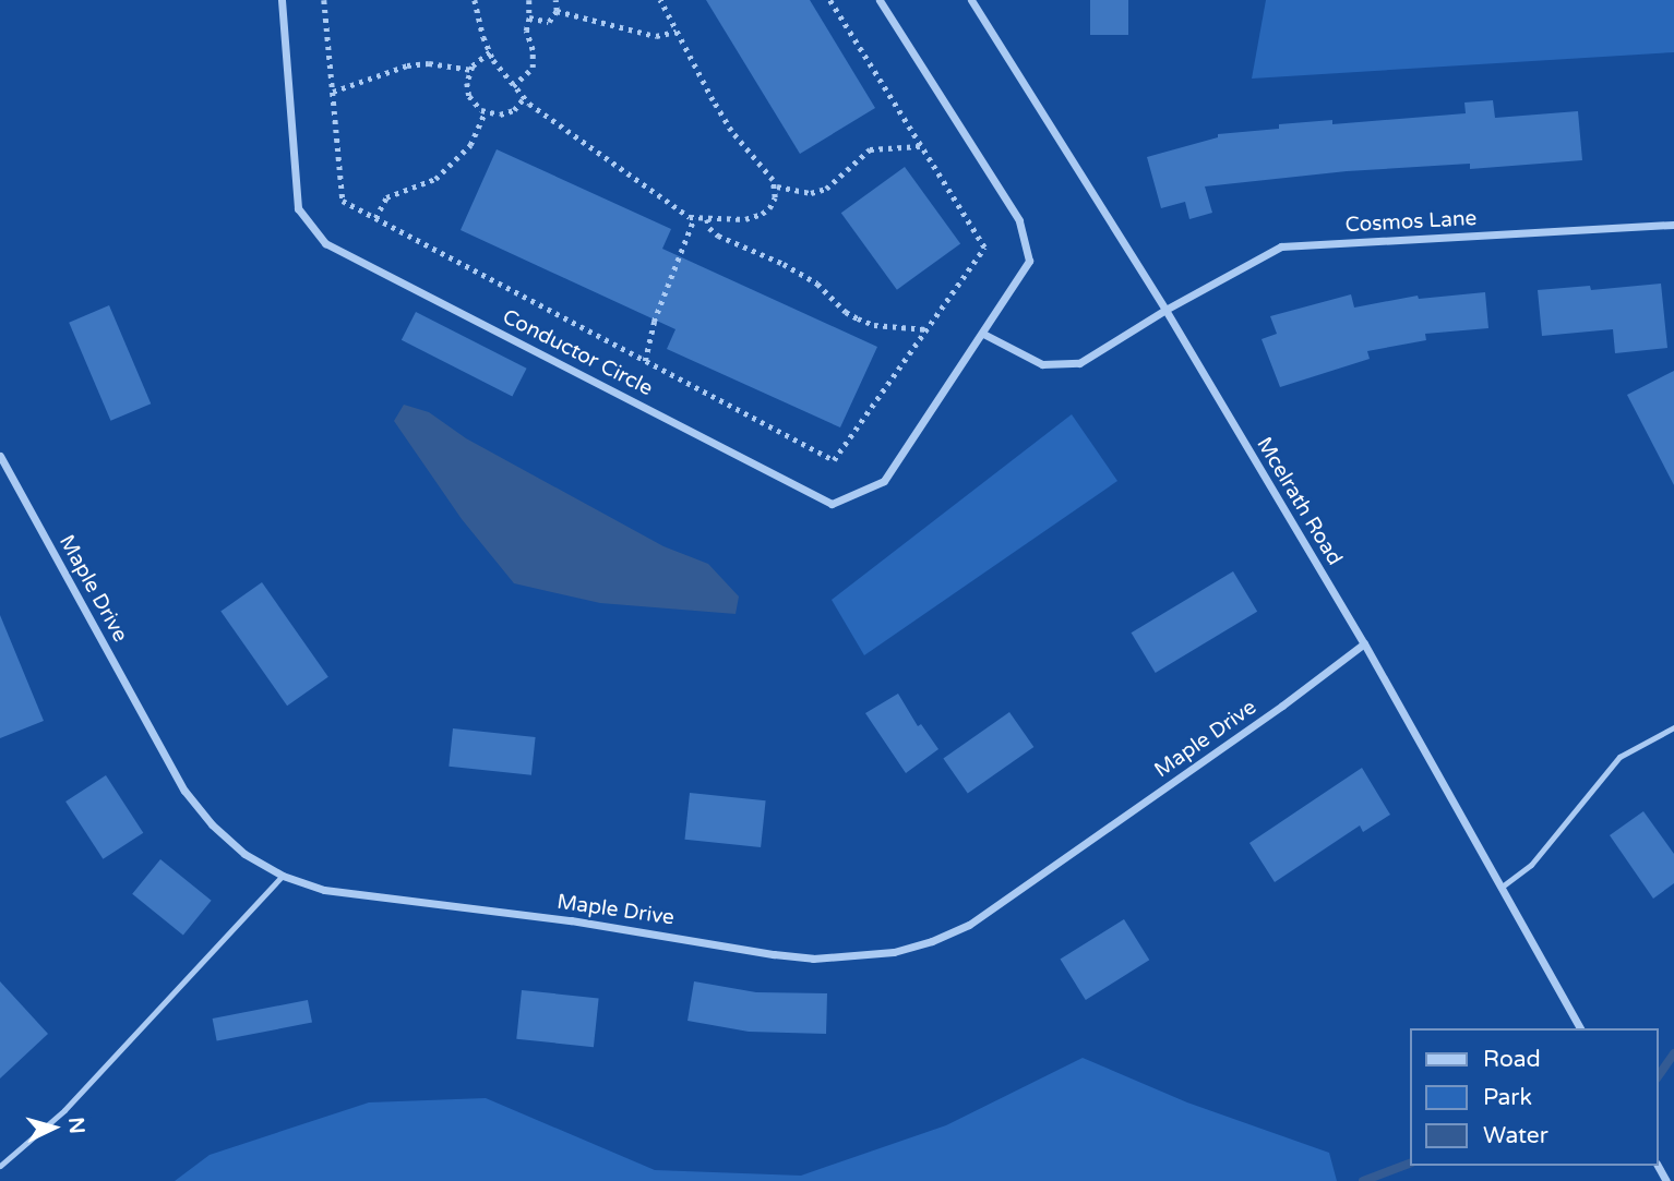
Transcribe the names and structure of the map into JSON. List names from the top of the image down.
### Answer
{
  "streets": {
    "street": [
      "Cosmos Lane",
      "Conductor Circle",
      "Mcelrath Road",
      "Maple Drive"
    ]
  },
  "crossings": [
    ["Cosmos Lane", "Mcelrath Road"],
    ["Mcelrath Road", "Maple Drive"]
  ],
  "legend": ["Road", "Park", "Water"],
  "north": "right"
}
